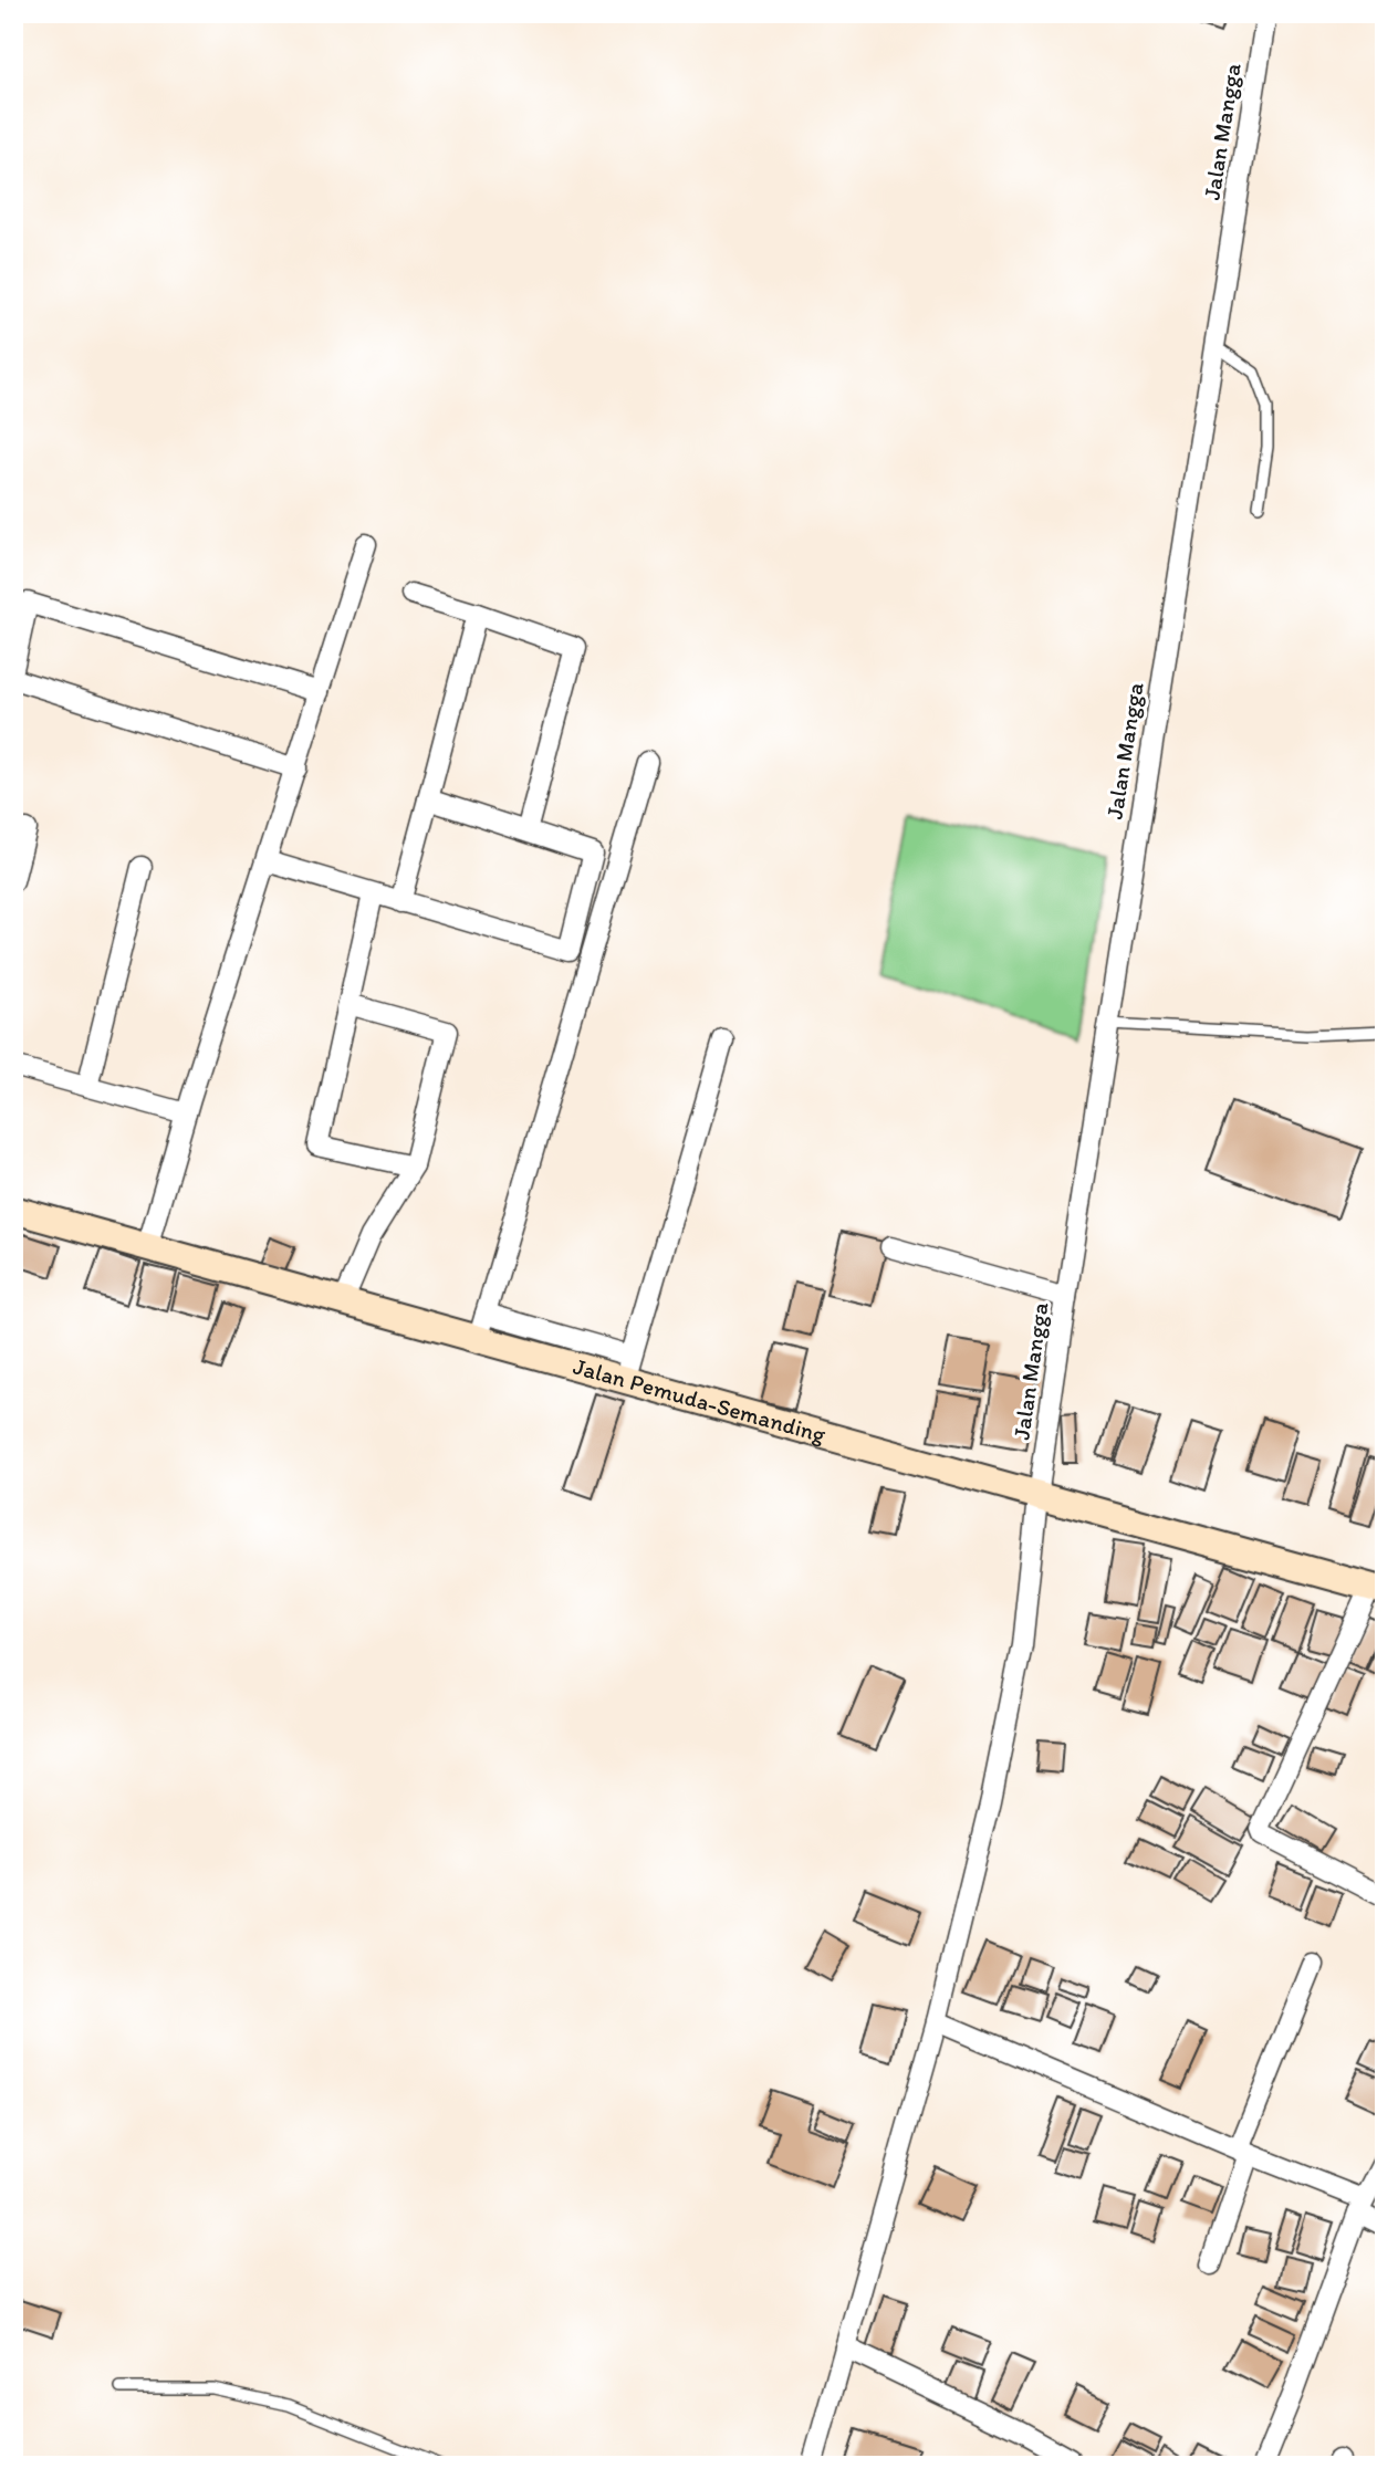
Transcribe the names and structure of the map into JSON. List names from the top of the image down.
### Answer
{
  "streets": {
    "main road": ["Jalan Pemuda-Semanding"],
    "street": ["Jalan Mangga"]
  },
  "crossings": [
    ["Jalan Mangga", "Jalan Pemuda-Semanding"]
  ]
}
